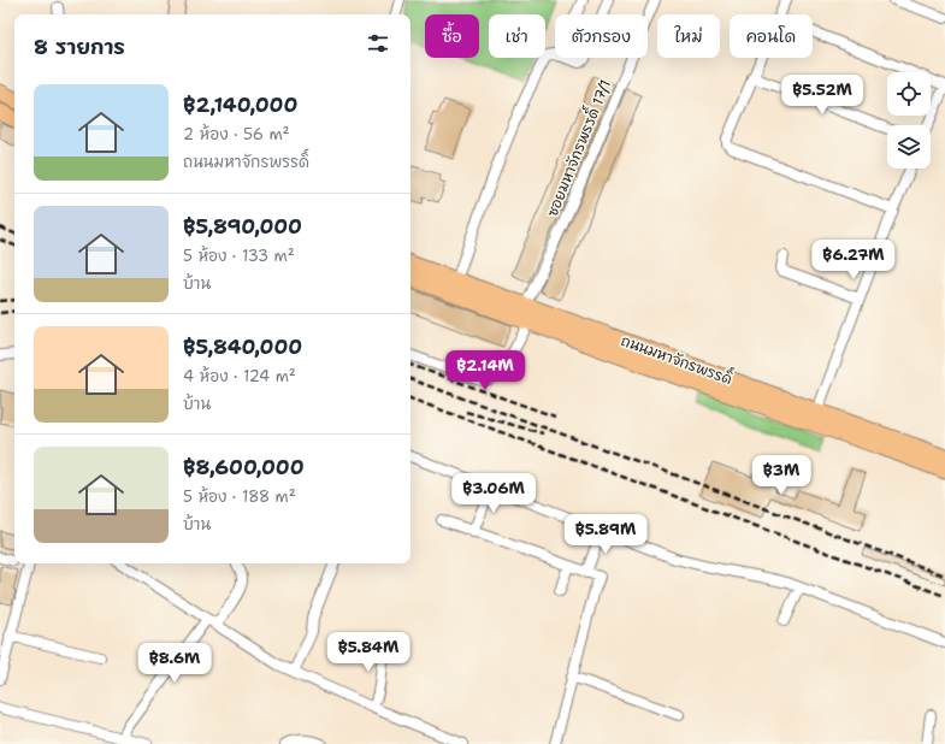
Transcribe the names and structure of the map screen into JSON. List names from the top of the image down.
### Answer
{
  "streets": {
    "main road": ["ถนนมหาจักรพรรดิ์"],
    "street": ["ซอยมหาจักรพรรดิ์ 17/1"]
  },
  "crossings": [
    ["ซอยมหาจักรพรรดิ์ 17/1", "ถนนมหาจักรพรรดิ์"]
  ],
  "page": {
    "chip": [
      "ซื้อ",
      "เช่า",
      "ตัวกรอง",
      "ใหม่",
      "คอนโด"
    ],
    "heading": "8 รายการ",
    "list": [
      {
        "name": "฿2,140,000",
        "note": "2 ห้อง · 56 m² · ถนนมหาจักรพรรดิ์"
      },
      {
        "name": "฿5,890,000",
        "note": "5 ห้อง · 133 m² · บ้าน"
      },
      {
        "name": "฿5,840,000",
        "note": "4 ห้อง · 124 m² · บ้าน"
      },
      {
        "name": "฿8,600,000",
        "note": "5 ห้อง · 188 m² · บ้าน"
      }
    ],
    "price": [
      "฿5.52M",
      "฿6.27M",
      "฿2.14M",
      "฿3M",
      "฿3.06M",
      "฿5.89M",
      "฿5.84M",
      "฿8.6M"
    ]
  }
}
